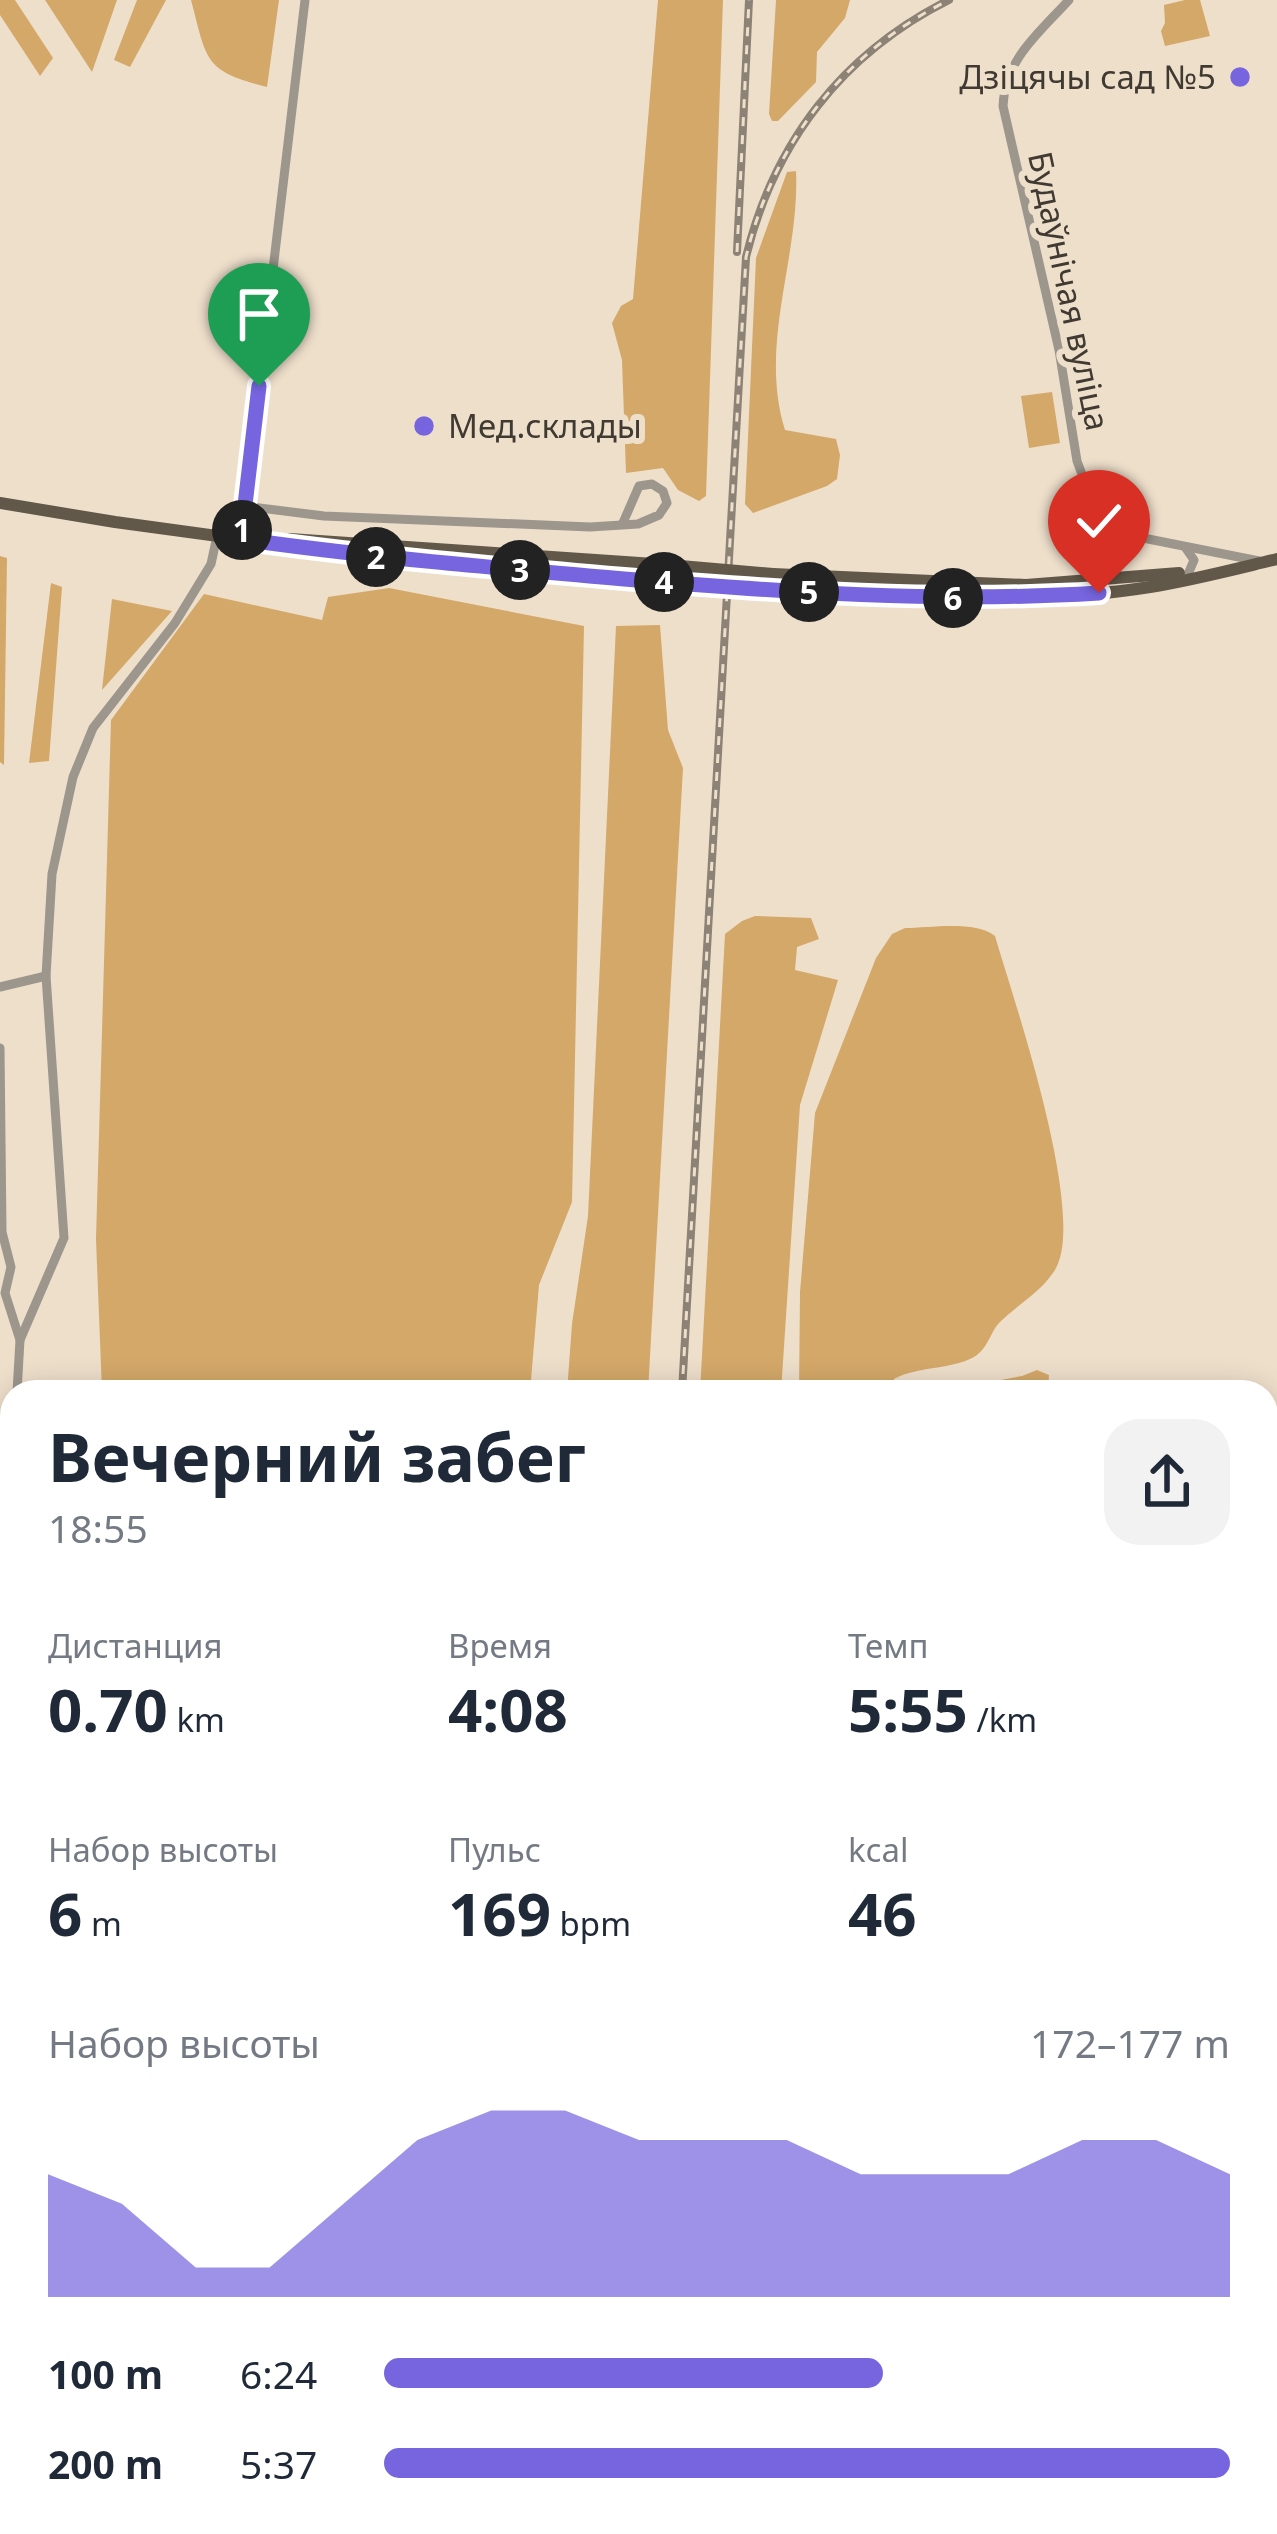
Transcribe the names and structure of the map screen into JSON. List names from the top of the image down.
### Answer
{
  "streets": {
    "street": ["Будаўнічая вуліца"]
  },
  "places": ["Дзіцячы сад №5", "Мед.склады"],
  "page": {
    "pins": [
      "1",
      "2",
      "3",
      "4",
      "5",
      "6"
    ],
    "heading": ["Вечерний забег", "18:55"],
    "stats": [
      ["Дистанция", "0.70 km"],
      ["Время", "4:08"],
      ["Темп", "5:55 /km"],
      ["Набор высоты", "6 m"],
      ["Пульс", "169 bpm"],
      ["kcal", "46"]
    ],
    "chart": ["Набор высоты", "172–177 m"],
    "list": [
      {
        "name": "100 m",
        "note": "6:24"
      },
      {
        "name": "200 m",
        "note": "5:37"
      }
    ]
  }
}
